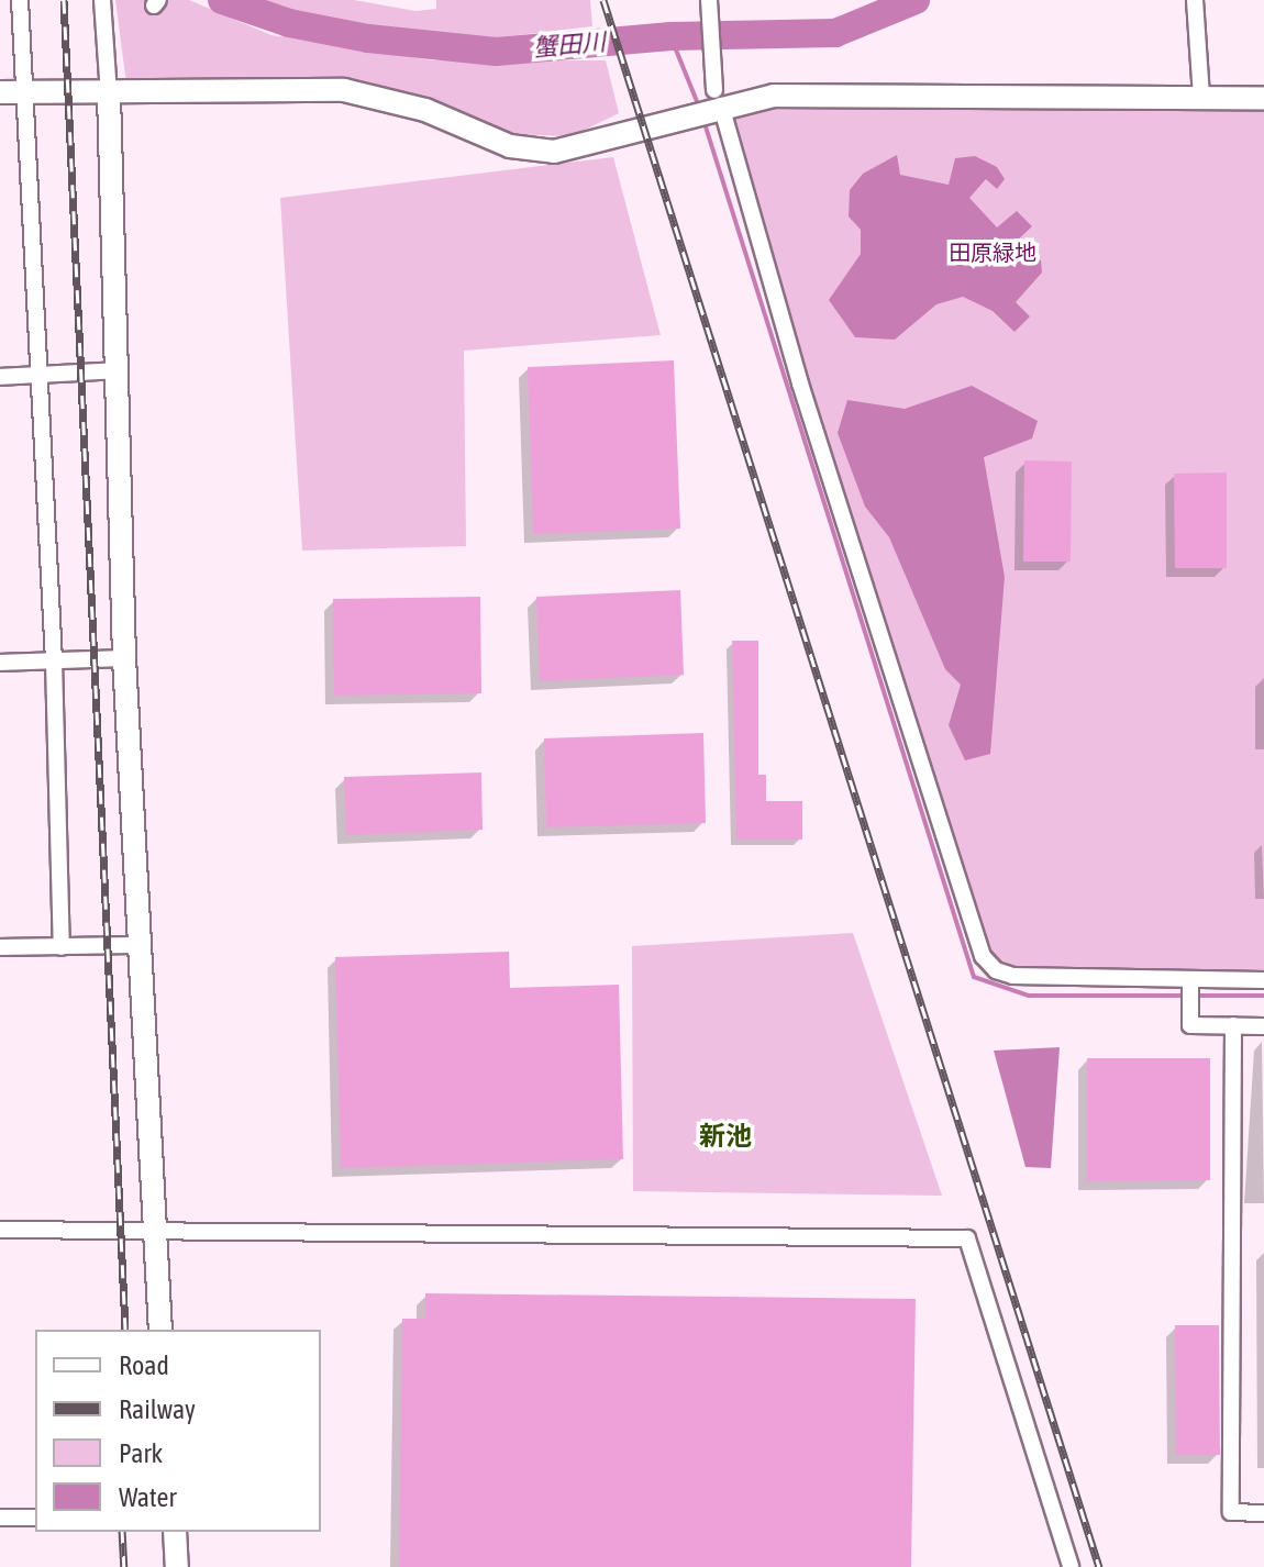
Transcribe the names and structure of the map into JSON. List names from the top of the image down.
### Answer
{
  "districts": ["新池"],
  "water": ["蟹田川"],
  "parks": ["田原緑地"],
  "legend": [
    "Road",
    "Railway",
    "Park",
    "Water"
  ]
}
